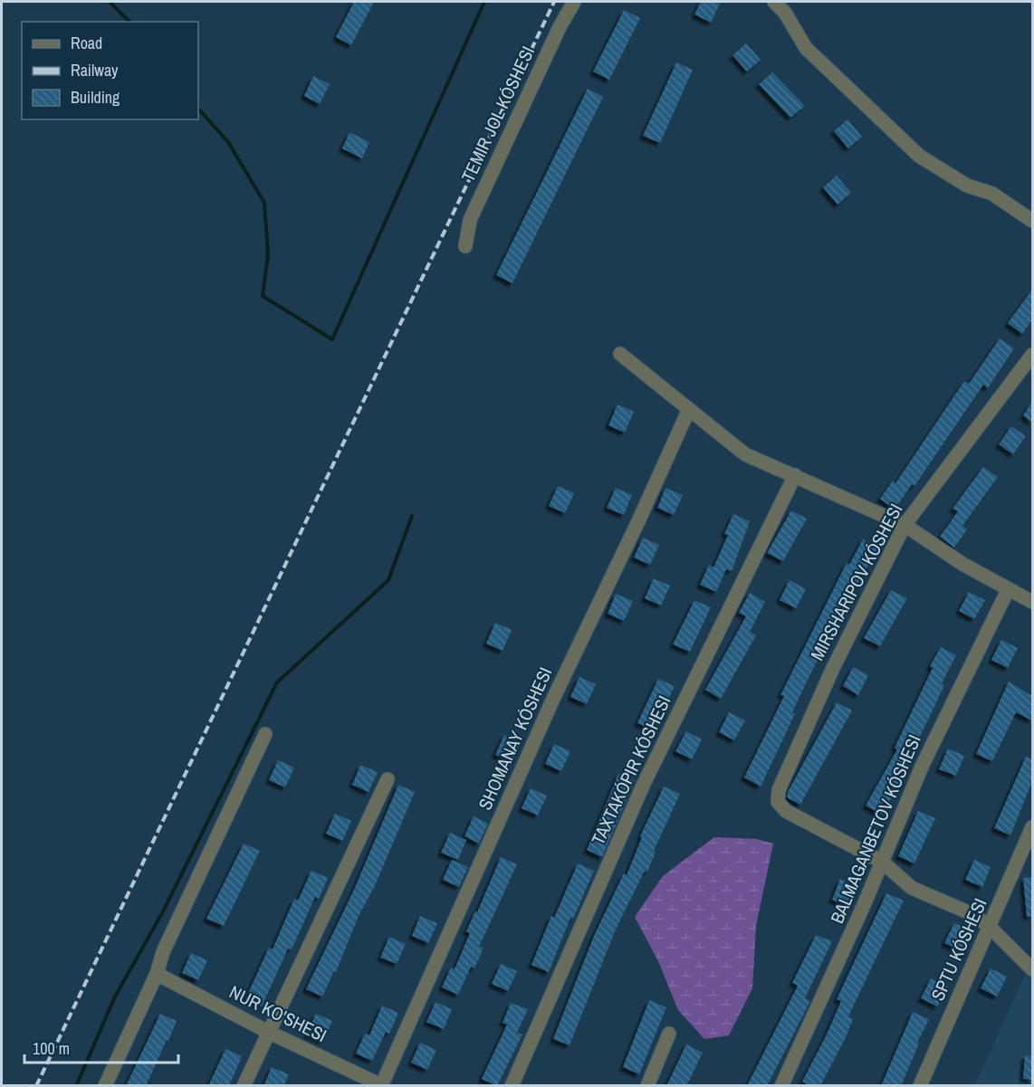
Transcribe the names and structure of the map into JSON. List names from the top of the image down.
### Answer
{
  "streets": {
    "street": [
      "TEMIR JOL KÓSHESI",
      "MIRSHARIPOV KÓSHESI",
      "SHOMANAY KÓSHESI",
      "TAXTAKÓPIR KÓSHESI",
      "BALMAGANBETOV KÓSHESI",
      "SPTU KÓSHESI",
      "NUR KO'SHESI"
    ]
  },
  "crossings": [
    ["MIRSHARIPOV KÓSHESI", "BALMAGANBETOV KÓSHESI"],
    ["SHOMANAY KÓSHESI", "NUR KO'SHESI"]
  ],
  "legend": ["Road", "Railway", "Building"],
  "scale_bar": "100 m"
}
